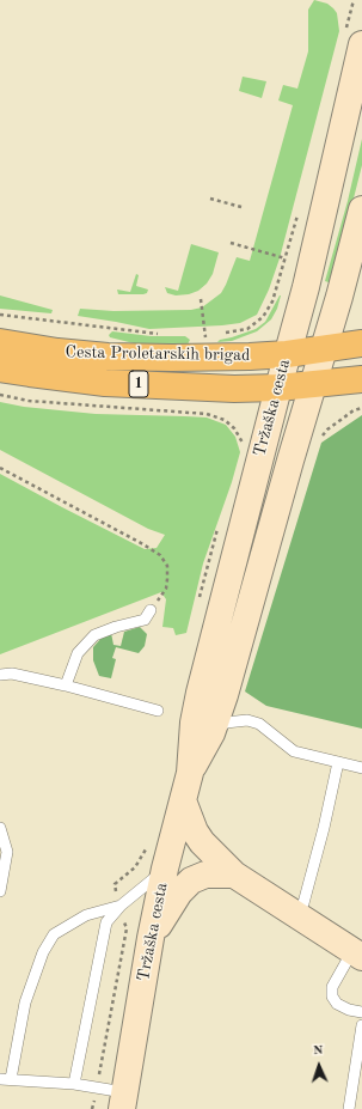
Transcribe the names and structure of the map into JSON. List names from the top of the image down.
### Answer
{
  "streets": {
    "main road": ["Cesta Proletarskih brigad", "1", "Tržaška cesta"]
  },
  "crossings": [
    ["Cesta Proletarskih brigad", "1"],
    ["Cesta Proletarskih brigad", "Tržaška cesta"],
    ["1", "Tržaška cesta"]
  ],
  "north": "top"
}
